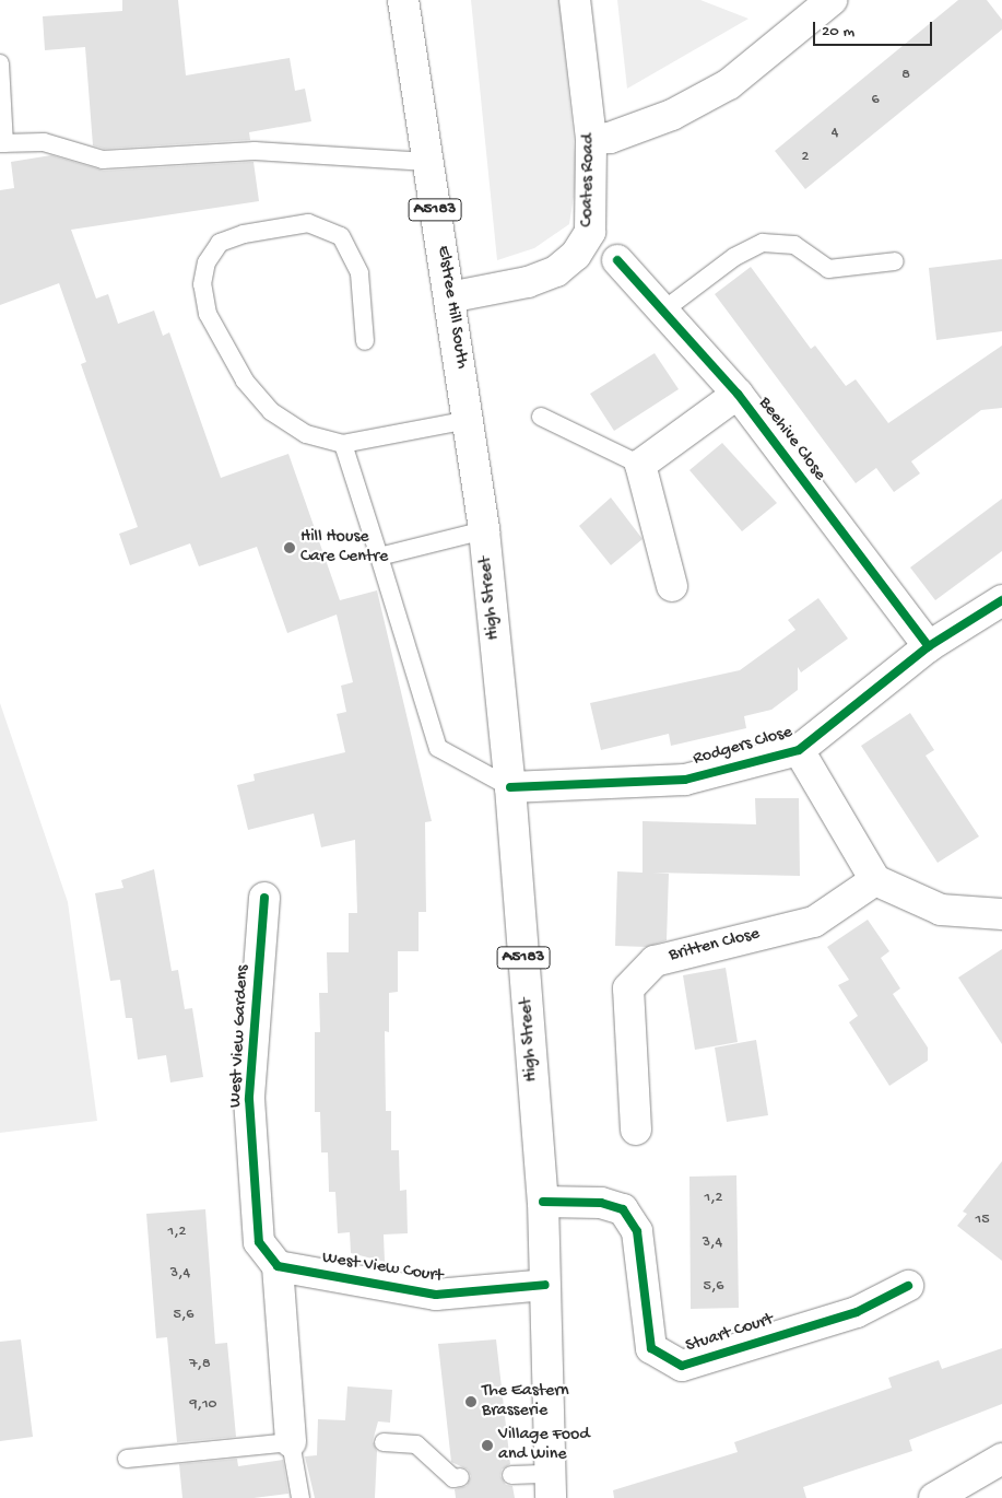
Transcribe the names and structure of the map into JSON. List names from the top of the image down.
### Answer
{
  "streets": {
    "street": [
      "Coates Road",
      "A5183",
      "Elstree Hill South",
      "Beehive Close",
      "High Street",
      "Rodgers Close",
      "Britten Close",
      "West View Gardens",
      "West View Court",
      "Stuart Court"
    ]
  },
  "crossings": [
    ["Coates Road", "Elstree Hill South"],
    ["Elstree Hill South", "High Street"],
    ["Beehive Close", "Rodgers Close"],
    ["High Street", "Rodgers Close"],
    ["High Street", "West View Court"],
    ["High Street", "Stuart Court"],
    ["West View Gardens", "West View Court"]
  ],
  "places": ["Hill House Care Centre", "The Eastern Brasserie", "Village Food and Wine"],
  "house_numbers": [
    "8",
    "6",
    "4",
    "2",
    "1,2",
    "15",
    "1,2",
    "3,4",
    "3,4",
    "5,6",
    "5,6",
    "7,8",
    "9,10"
  ],
  "scale_bar": "20 m"
}
